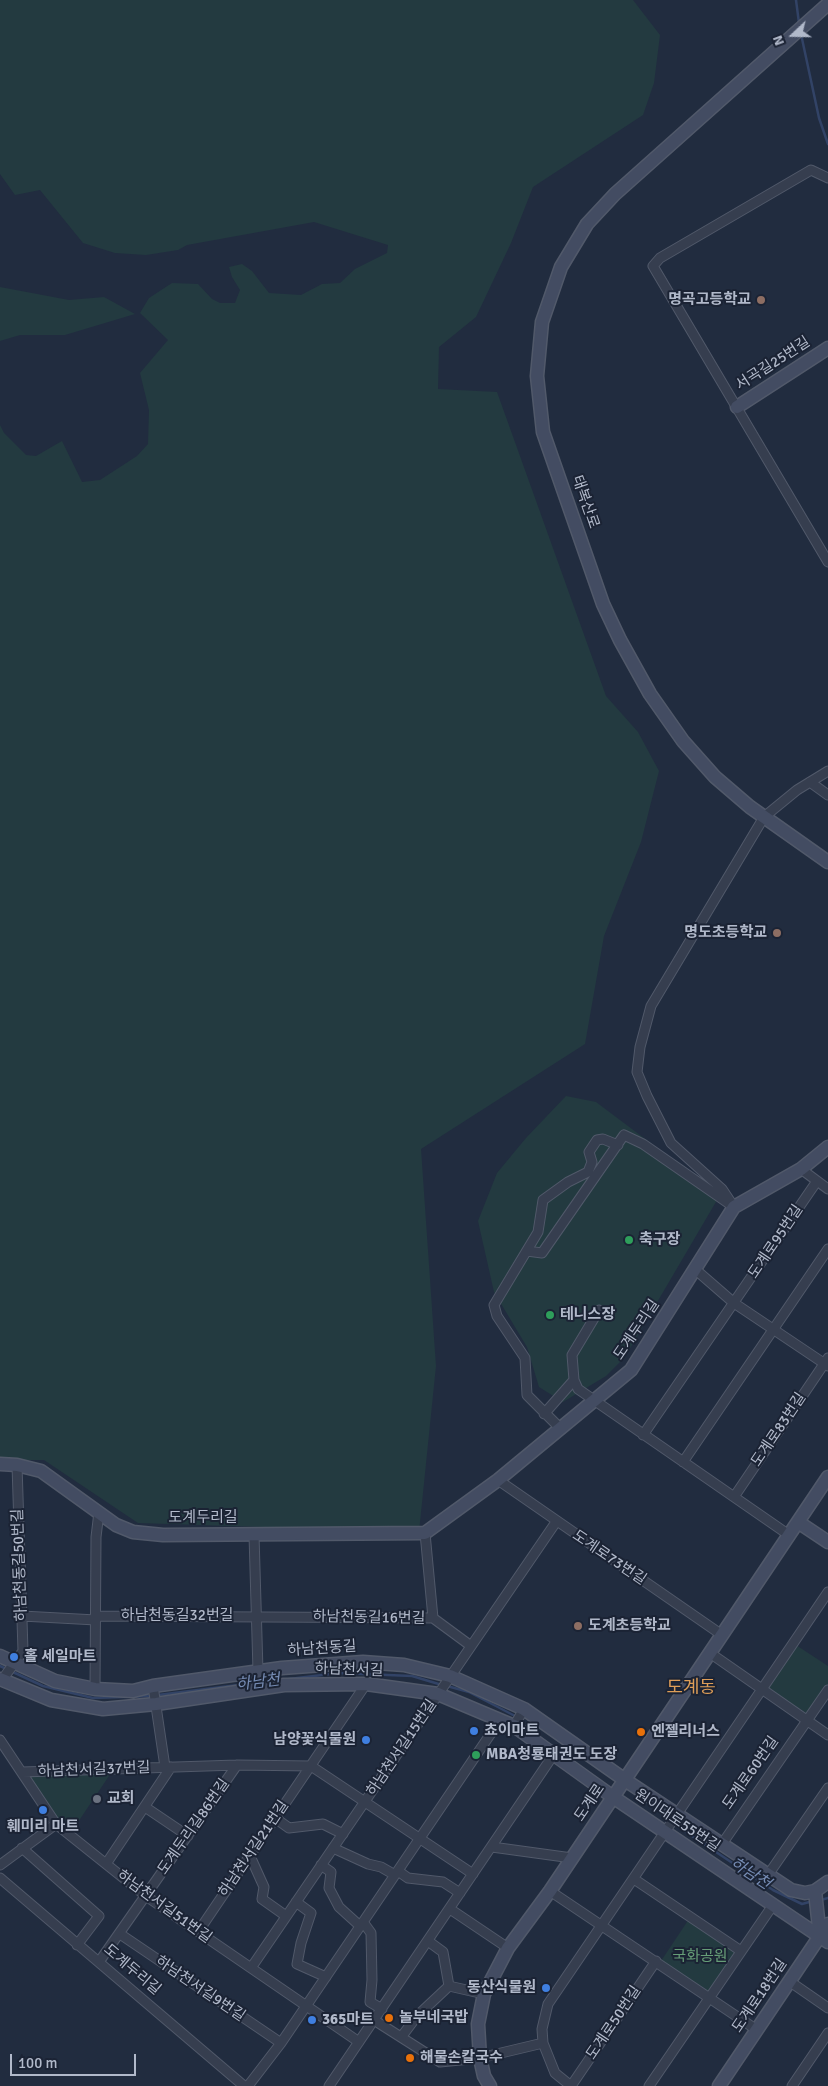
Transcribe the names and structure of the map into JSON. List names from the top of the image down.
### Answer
{
  "streets": {
    "street": [
      "서곡길25번길",
      "태복산로",
      "도계로95번길",
      "도계두리길",
      "도계로83번길",
      "도계로73번길",
      "하남천동길50번길",
      "하남천동길32번길",
      "하남천동길16번길",
      "하남천동길",
      "하남천서길",
      "하남천서길15번길",
      "하남천서길37번길",
      "도계로60번길",
      "도계로",
      "원이대로55번길",
      "도계두리길86번길",
      "하남천서길21번길",
      "하남천서길51번길",
      "하남천서길9번길",
      "도계로18번길",
      "도계로50번길"
    ]
  },
  "crossings": [
    ["도계두리길", "도계로73번길"],
    ["도계두리길", "하남천동길50번길"],
    ["도계두리길", "도계두리길86번길"],
    ["도계로73번길", "도계로"],
    ["하남천동길50번길", "하남천동길32번길"],
    ["하남천동길50번길", "하남천동길"],
    ["하남천동길50번길", "하남천서길"],
    ["하남천동길32번길", "하남천동길16번길"],
    ["하남천동길", "하남천서길15번길"],
    ["하남천동길", "하남천서길37번길"],
    ["하남천동길", "도계로"],
    ["하남천서길", "하남천서길15번길"],
    ["하남천서길", "하남천서길37번길"],
    ["하남천서길", "도계로"],
    ["하남천서길", "원이대로55번길"],
    ["하남천서길", "하남천서길21번길"],
    ["하남천서길15번길", "하남천서길21번길"],
    ["하남천서길15번길", "하남천서길51번길"],
    ["하남천서길37번길", "하남천서길51번길"],
    ["도계로", "원이대로55번길"],
    ["원이대로55번길", "도계로18번길"],
    ["원이대로55번길", "도계로50번길"],
    ["도계두리길86번길", "하남천서길51번길"],
    ["도계두리길86번길", "하남천서길9번길"],
    ["하남천서길21번길", "하남천서길51번길"]
  ],
  "districts": ["도계동"],
  "water": ["하남천"],
  "parks": ["국화공원"],
  "places": [
    "명곡고등학교",
    "명도초등학교",
    "축구장",
    "테니스장",
    "도계초등학교",
    "홀 세일마트",
    "쵸이마트",
    "엔젤리너스",
    "남양꽃식물원",
    "MBA청룡태권도 도장",
    "교회",
    "훼미리 마트",
    "동산식물원",
    "놀부네국밥",
    "365마트",
    "해물손칼국수"
  ],
  "scale_bar": "100 m",
  "north": "left"
}
